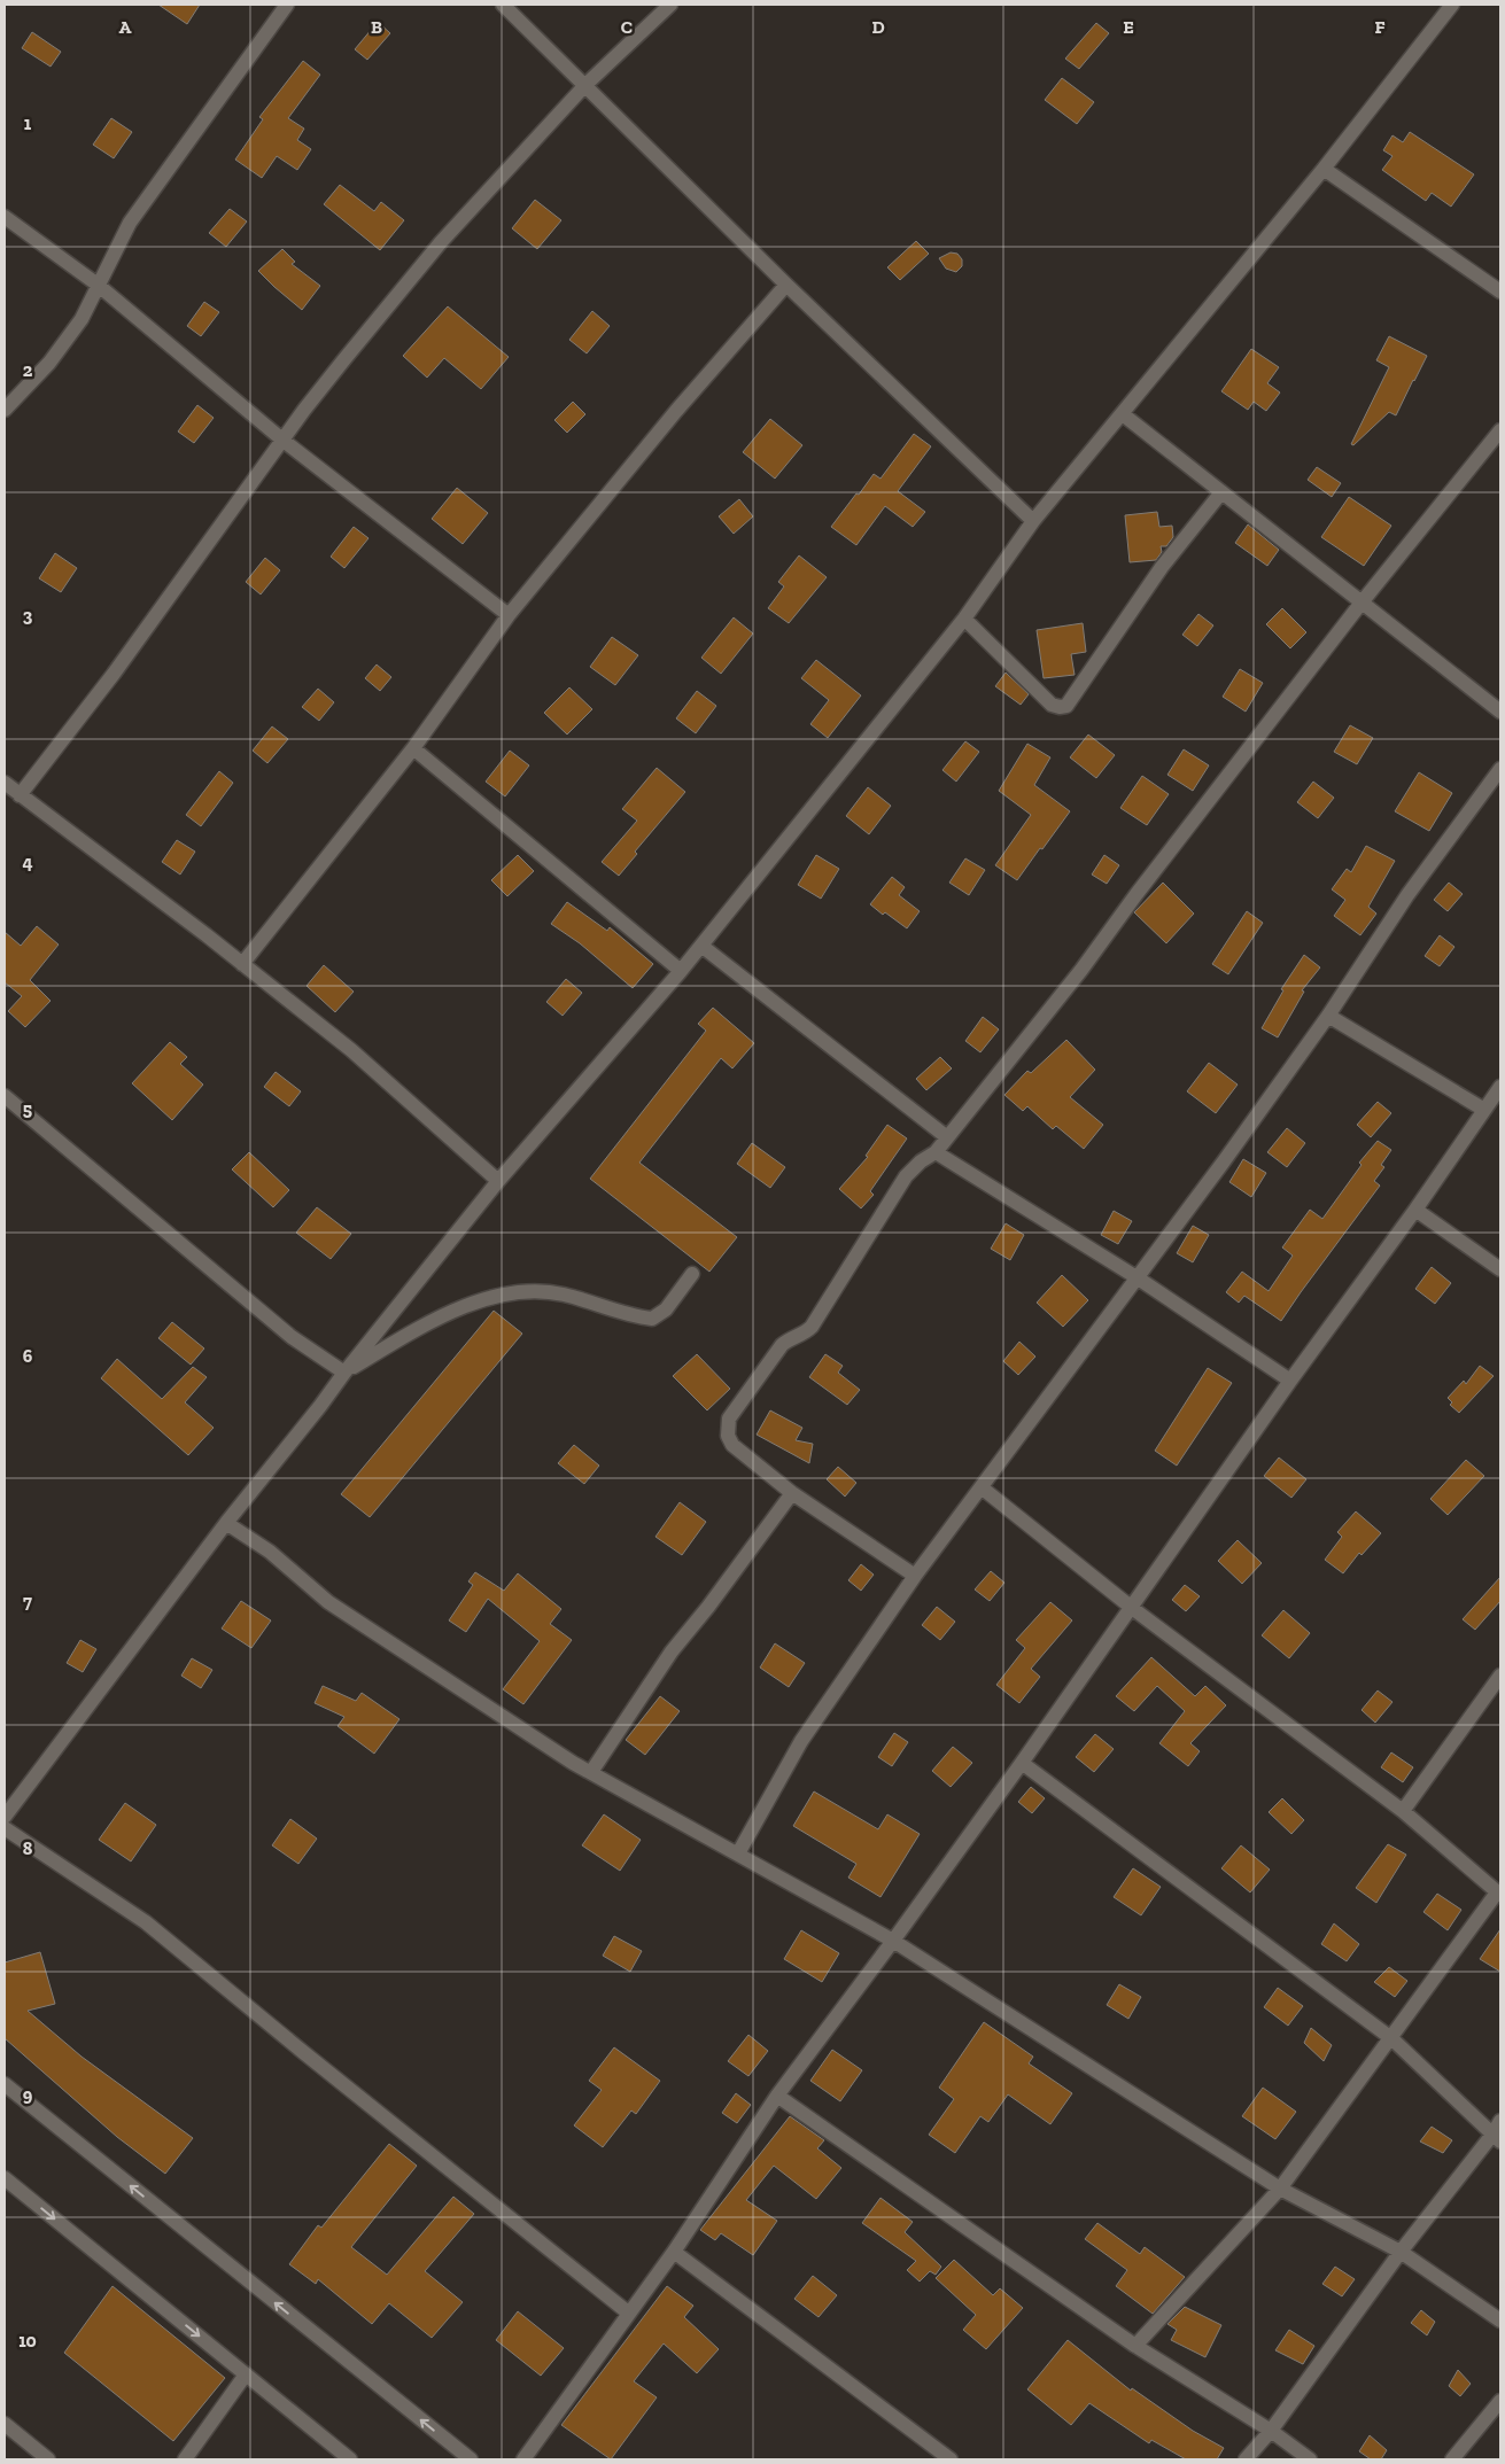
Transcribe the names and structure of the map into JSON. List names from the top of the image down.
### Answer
{
  "grid": {
    "columns": [
      "A",
      "B",
      "C",
      "D",
      "E",
      "F"
    ],
    "rows": [
      "1",
      "2",
      "3",
      "4",
      "5",
      "6",
      "7",
      "8",
      "9",
      "10"
    ]
  }
}
